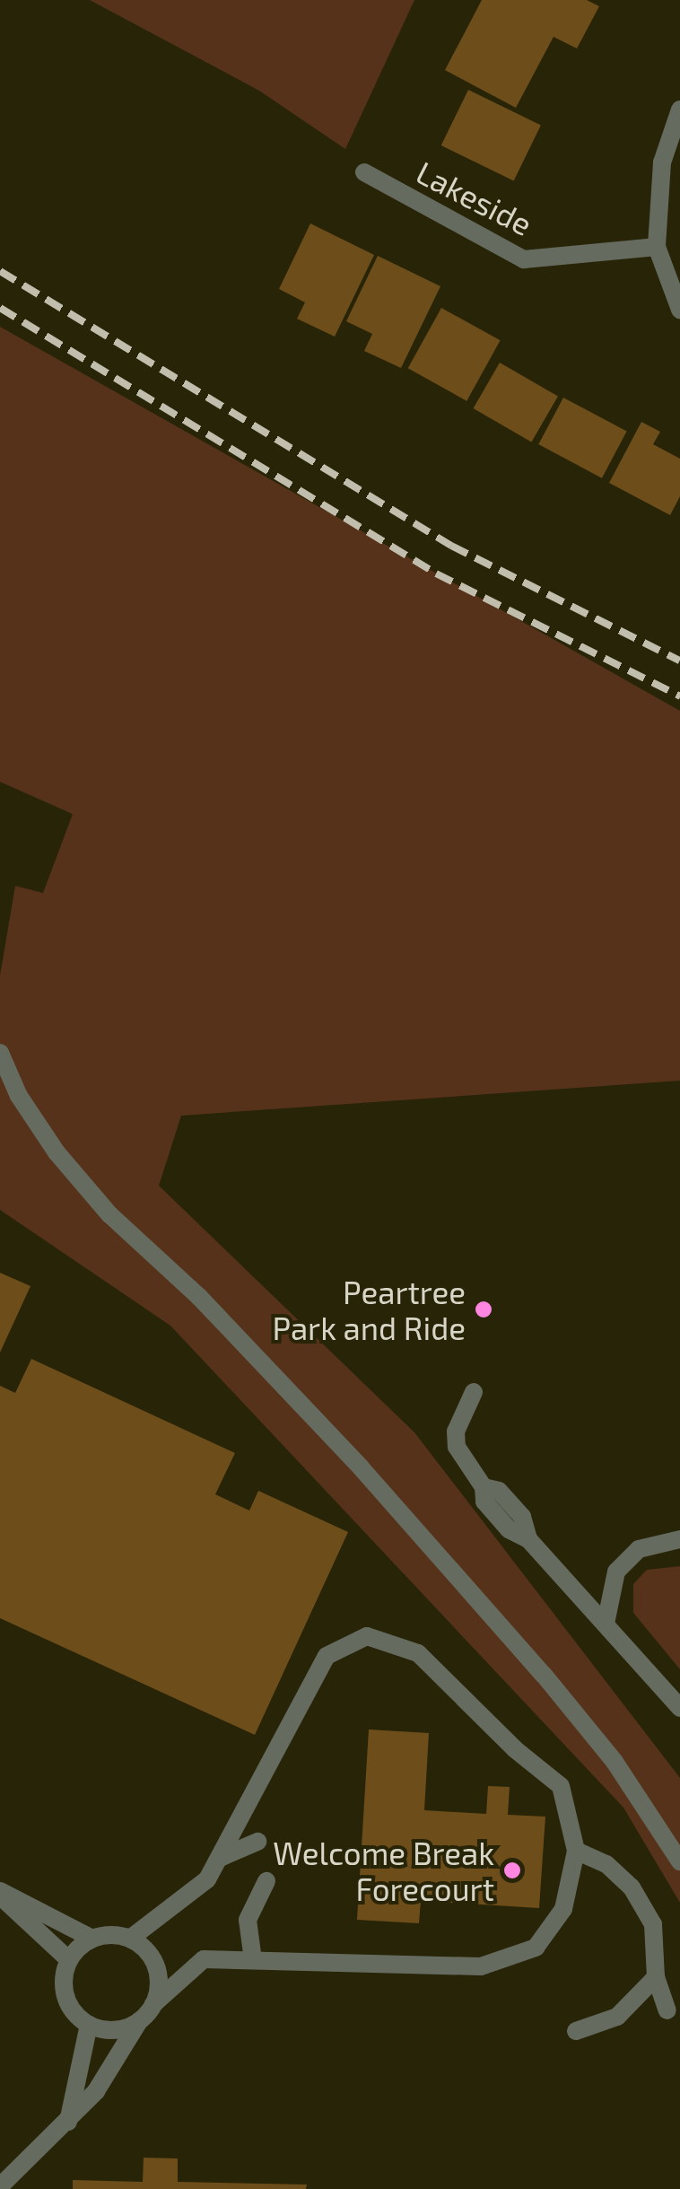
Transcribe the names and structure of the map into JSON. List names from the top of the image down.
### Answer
{
  "streets": {
    "street": ["Lakeside"]
  },
  "places": ["Peartree Park and Ride", "Welcome Break Forecourt"]
}
